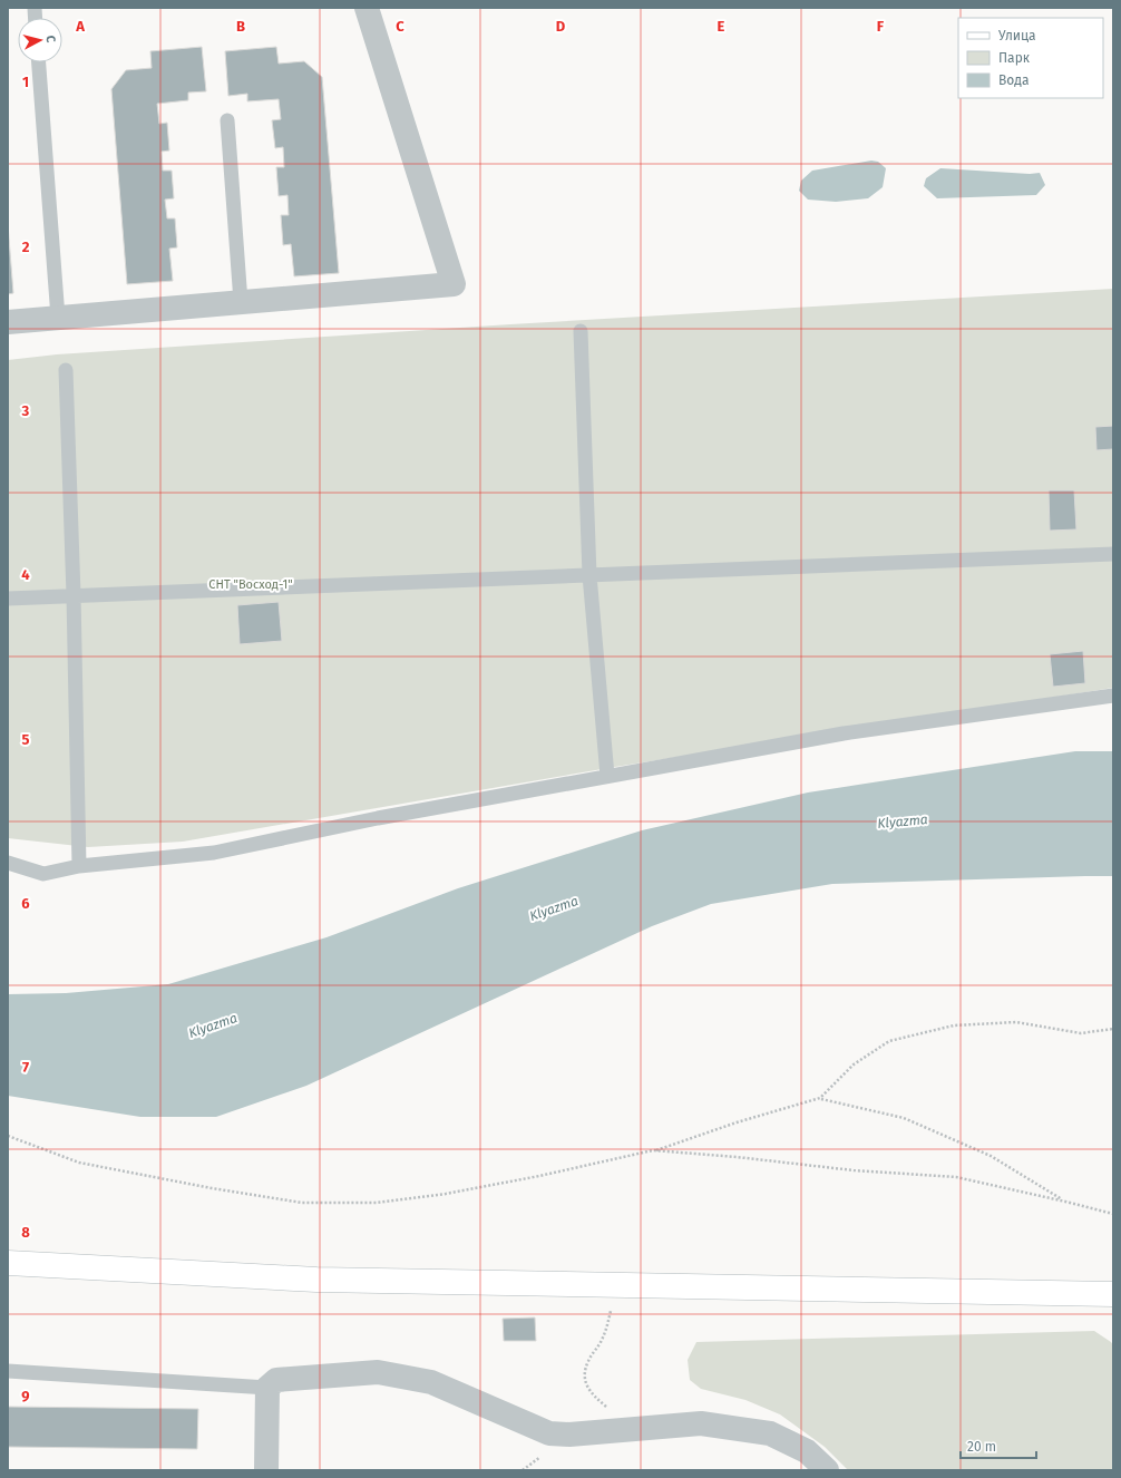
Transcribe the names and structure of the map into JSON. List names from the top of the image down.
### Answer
{
  "water": ["Klyazma"],
  "parks": ["СНТ \"Восход-1\""],
  "legend": ["Улица", "Парк", "Вода"],
  "scale_bar": "20 m",
  "north": "right",
  "grid": {
    "columns": [
      "A",
      "B",
      "C",
      "D",
      "E",
      "F"
    ],
    "rows": [
      "1",
      "2",
      "3",
      "4",
      "5",
      "6",
      "7",
      "8",
      "9"
    ]
  }
}
